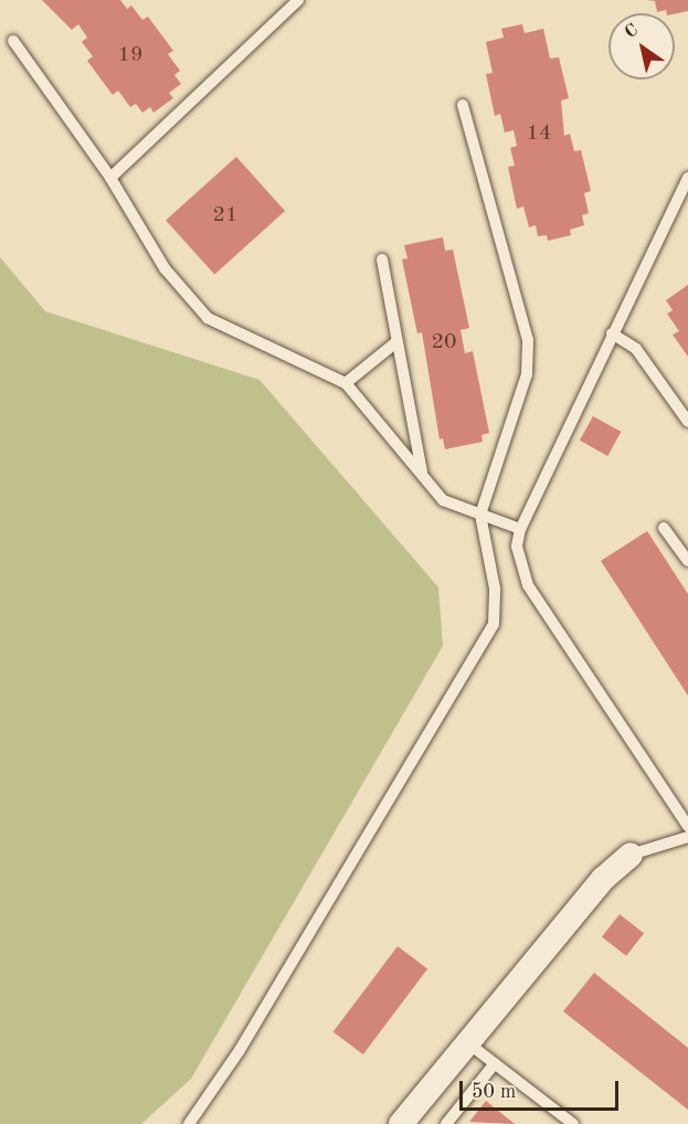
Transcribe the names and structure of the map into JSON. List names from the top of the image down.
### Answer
{
  "house_numbers": [
    "19",
    "14",
    "21",
    "20"
  ],
  "scale_bar": "50 m",
  "north": "top left"
}
